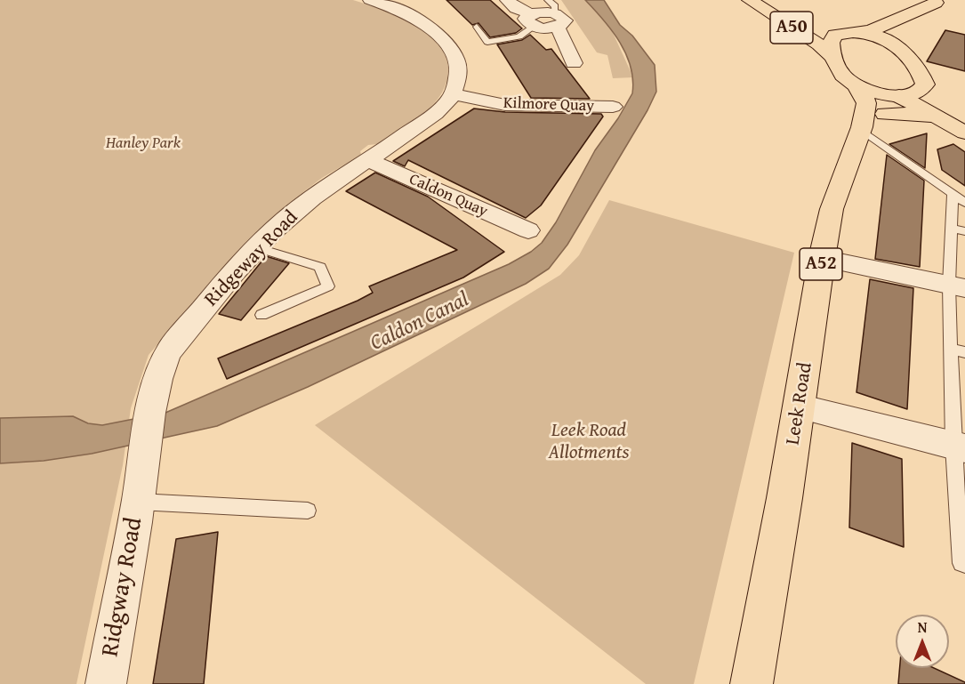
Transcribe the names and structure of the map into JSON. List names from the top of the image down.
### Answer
{
  "streets": {
    "main road": ["A50", "A52", "Leek Road"],
    "street": [
      "Kilmore Quay",
      "Caldon Quay",
      "Ridgeway Road",
      "Ridgway Road"
    ]
  },
  "crossings": [
    ["A50", "A52"],
    ["Kilmore Quay", "Ridgeway Road"],
    ["Caldon Quay", "Ridgeway Road"],
    ["Ridgeway Road", "Ridgway Road"],
    ["A52", "Leek Road"]
  ],
  "water": ["Caldon Canal"],
  "parks": ["Hanley Park", "Leek Road Allotments"],
  "north": "top"
}
